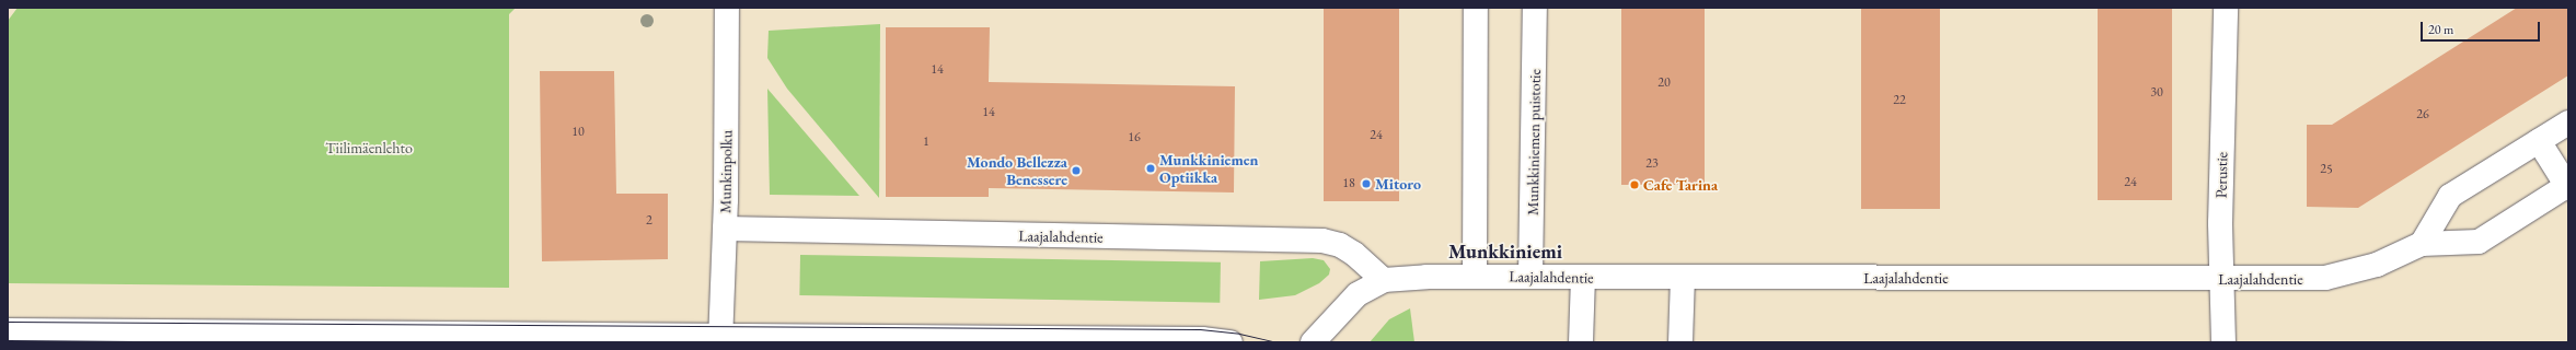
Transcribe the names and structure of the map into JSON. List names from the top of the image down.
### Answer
{
  "streets": {
    "street": [
      "Munkkiniemen puistotie",
      "Munkinpolku",
      "Perustie",
      "Laajalahdentie"
    ]
  },
  "crossings": [
    ["Munkkiniemen puistotie", "Laajalahdentie"],
    ["Munkinpolku", "Laajalahdentie"],
    ["Perustie", "Laajalahdentie"]
  ],
  "districts": ["Munkkiniemi"],
  "parks": ["Tiilimäenlehto"],
  "places": [
    "Munkkiniemen Optiikka",
    "Mondo Bellezza Benessere",
    "Mitoro",
    "Cafe Tarina"
  ],
  "house_numbers": [
    "14",
    "20",
    "30",
    "22",
    "14",
    "26",
    "10",
    "24",
    "16",
    "1",
    "23",
    "25",
    "24",
    "18",
    "2"
  ],
  "scale_bar": "20 m"
}
